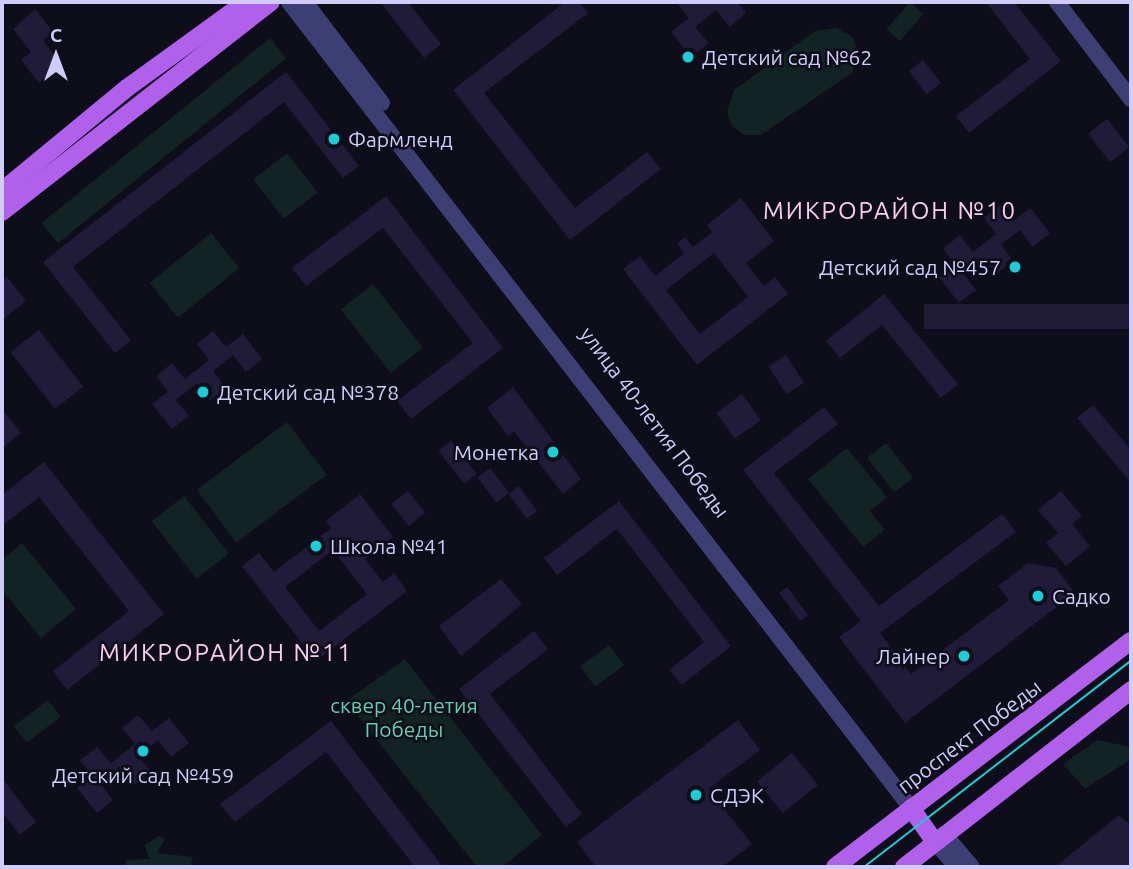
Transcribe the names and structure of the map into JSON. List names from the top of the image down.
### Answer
{
  "streets": {
    "main road": ["улица 40-летия Победы", "проспект Победы"]
  },
  "crossings": [
    ["улица 40-летия Победы", "проспект Победы"]
  ],
  "districts": ["МИКРОРАЙОН №10", "МИКРОРАЙОН №11"],
  "parks": ["сквер 40-летия Победы"],
  "places": [
    "Детский сад №62",
    "Фармленд",
    "Детский сад №457",
    "Детский сад №378",
    "Монетка",
    "Школа №41",
    "Садко",
    "Лайнер",
    "Детский сад №459",
    "СДЭК"
  ],
  "north": "top"
}
